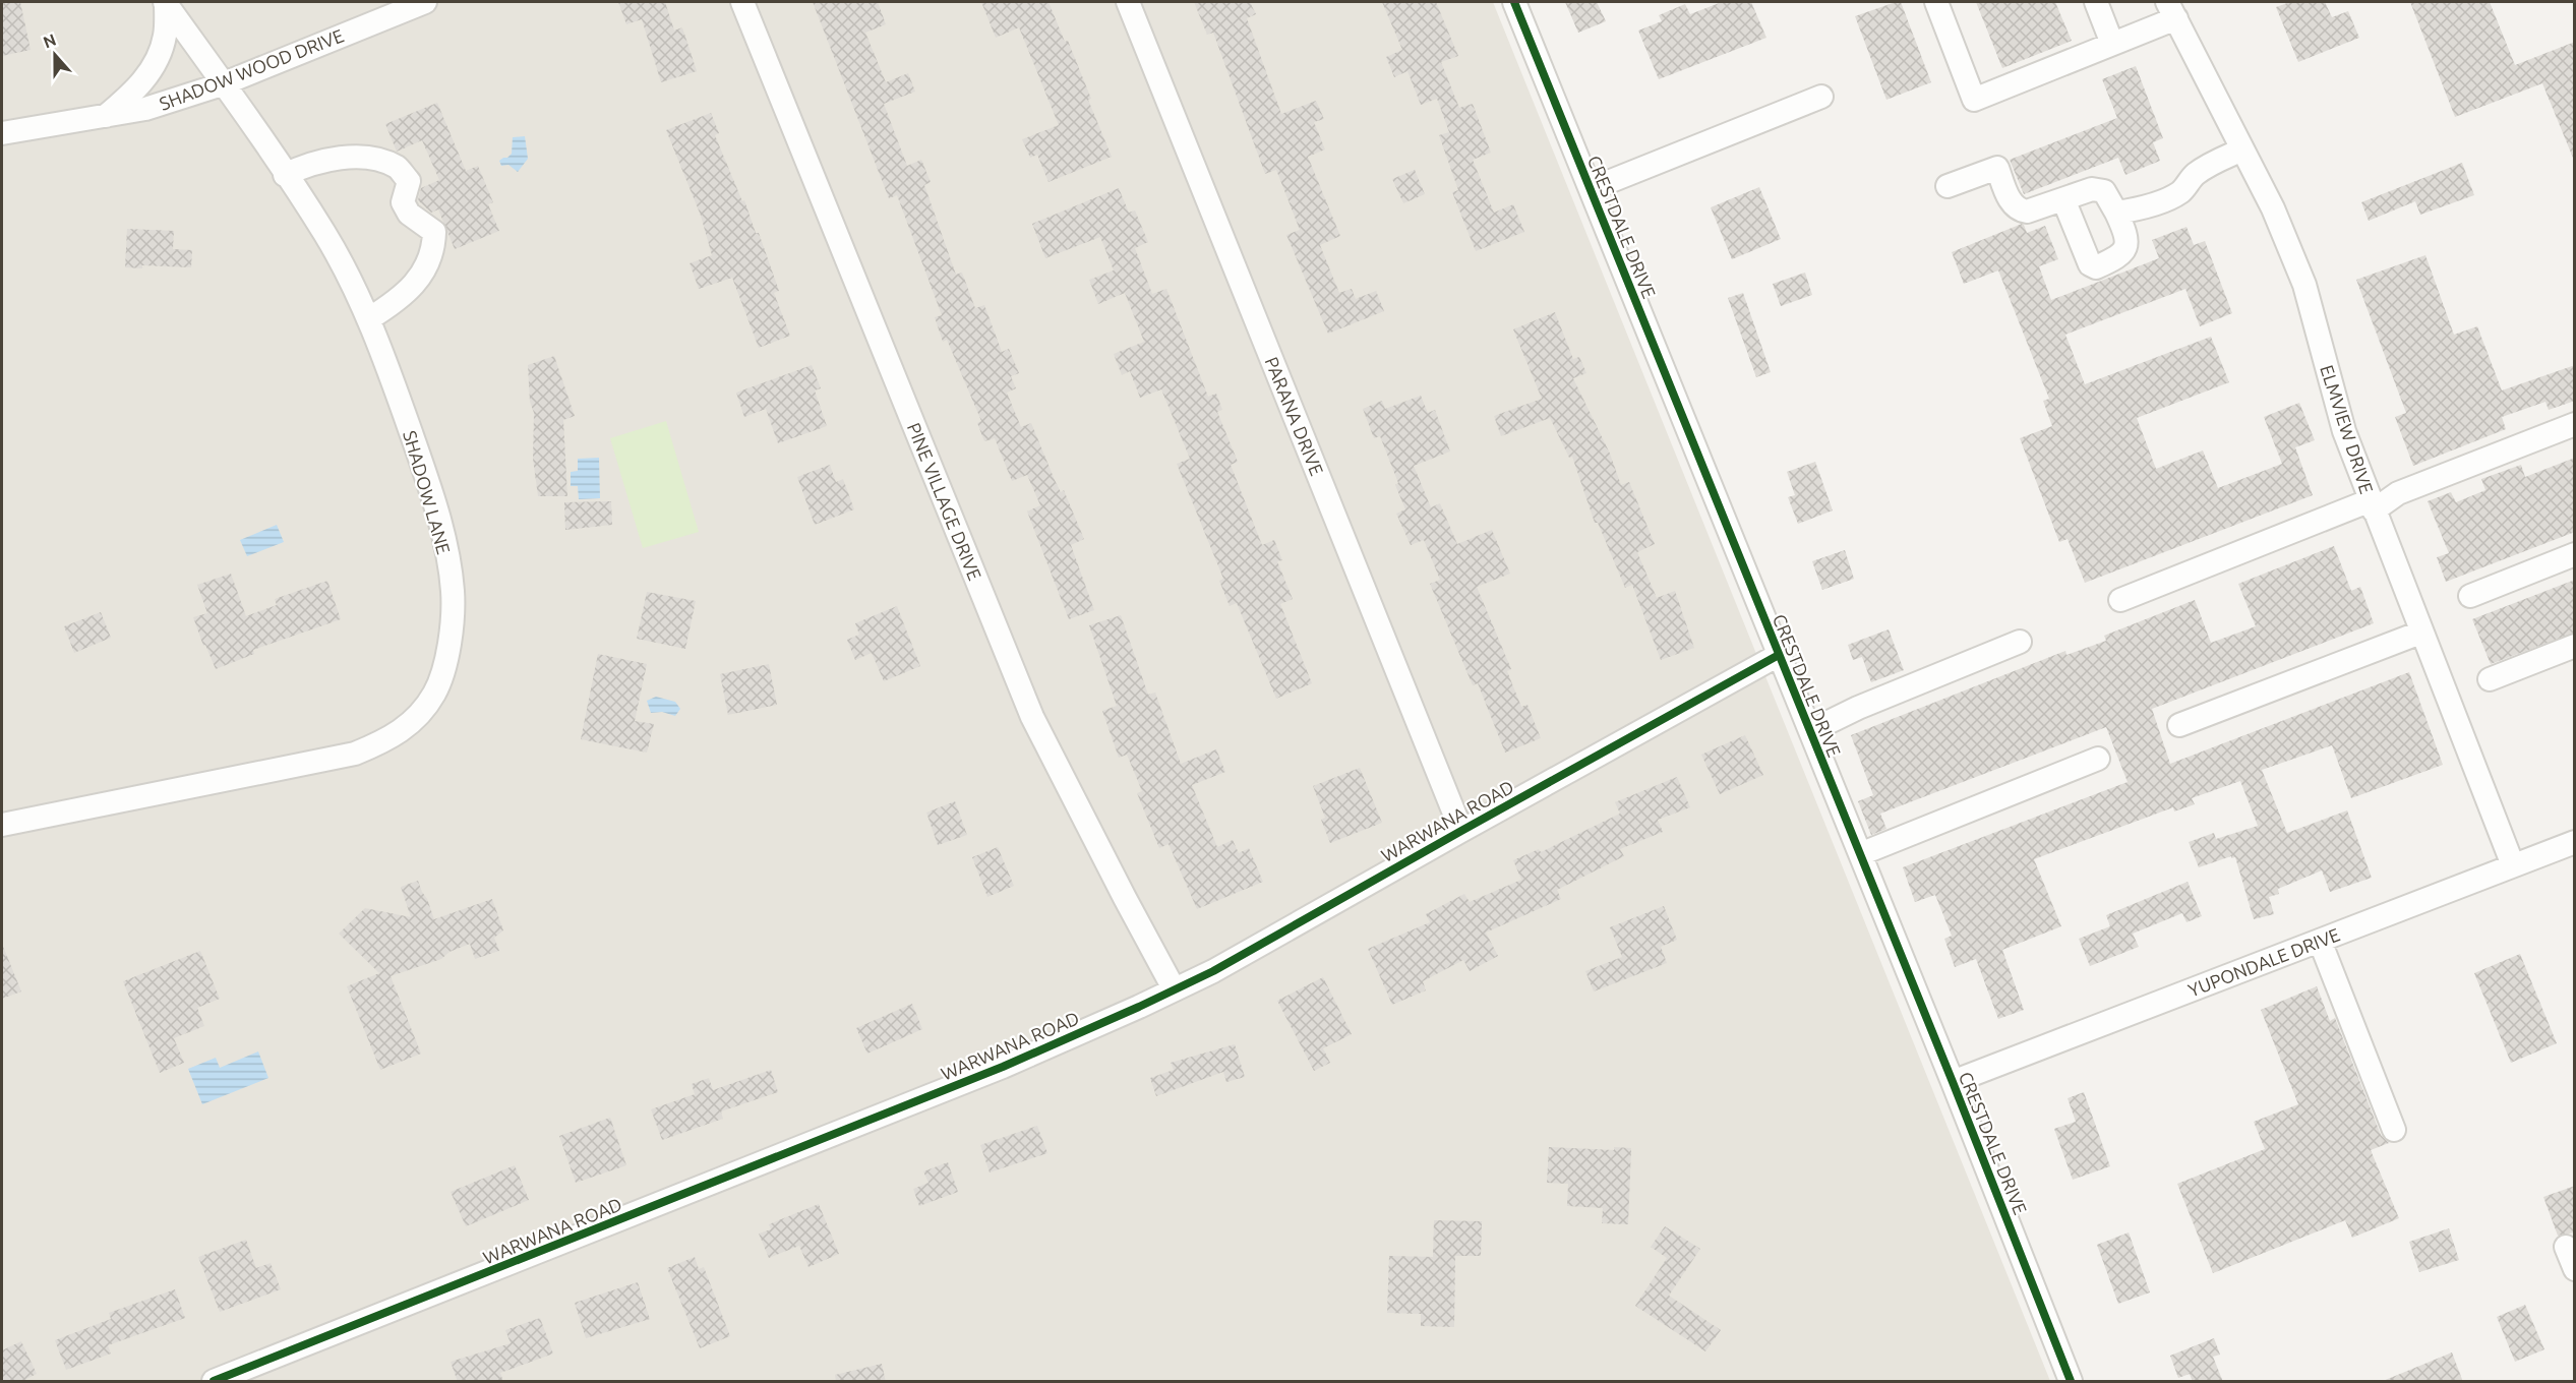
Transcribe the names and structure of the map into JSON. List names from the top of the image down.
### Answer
{
  "streets": {
    "street": [
      "SHADOW WOOD DRIVE",
      "CRESTDALE DRIVE",
      "PARANA DRIVE",
      "ELMVIEW DRIVE",
      "SHADOW LANE",
      "PINE VILLAGE DRIVE",
      "WARWANA ROAD",
      "YUPONDALE DRIVE"
    ]
  },
  "crossings": [
    ["SHADOW WOOD DRIVE", "SHADOW LANE"],
    ["CRESTDALE DRIVE", "WARWANA ROAD"],
    ["CRESTDALE DRIVE", "YUPONDALE DRIVE"],
    ["PARANA DRIVE", "WARWANA ROAD"],
    ["ELMVIEW DRIVE", "YUPONDALE DRIVE"],
    ["PINE VILLAGE DRIVE", "WARWANA ROAD"]
  ],
  "north": "top"
}
